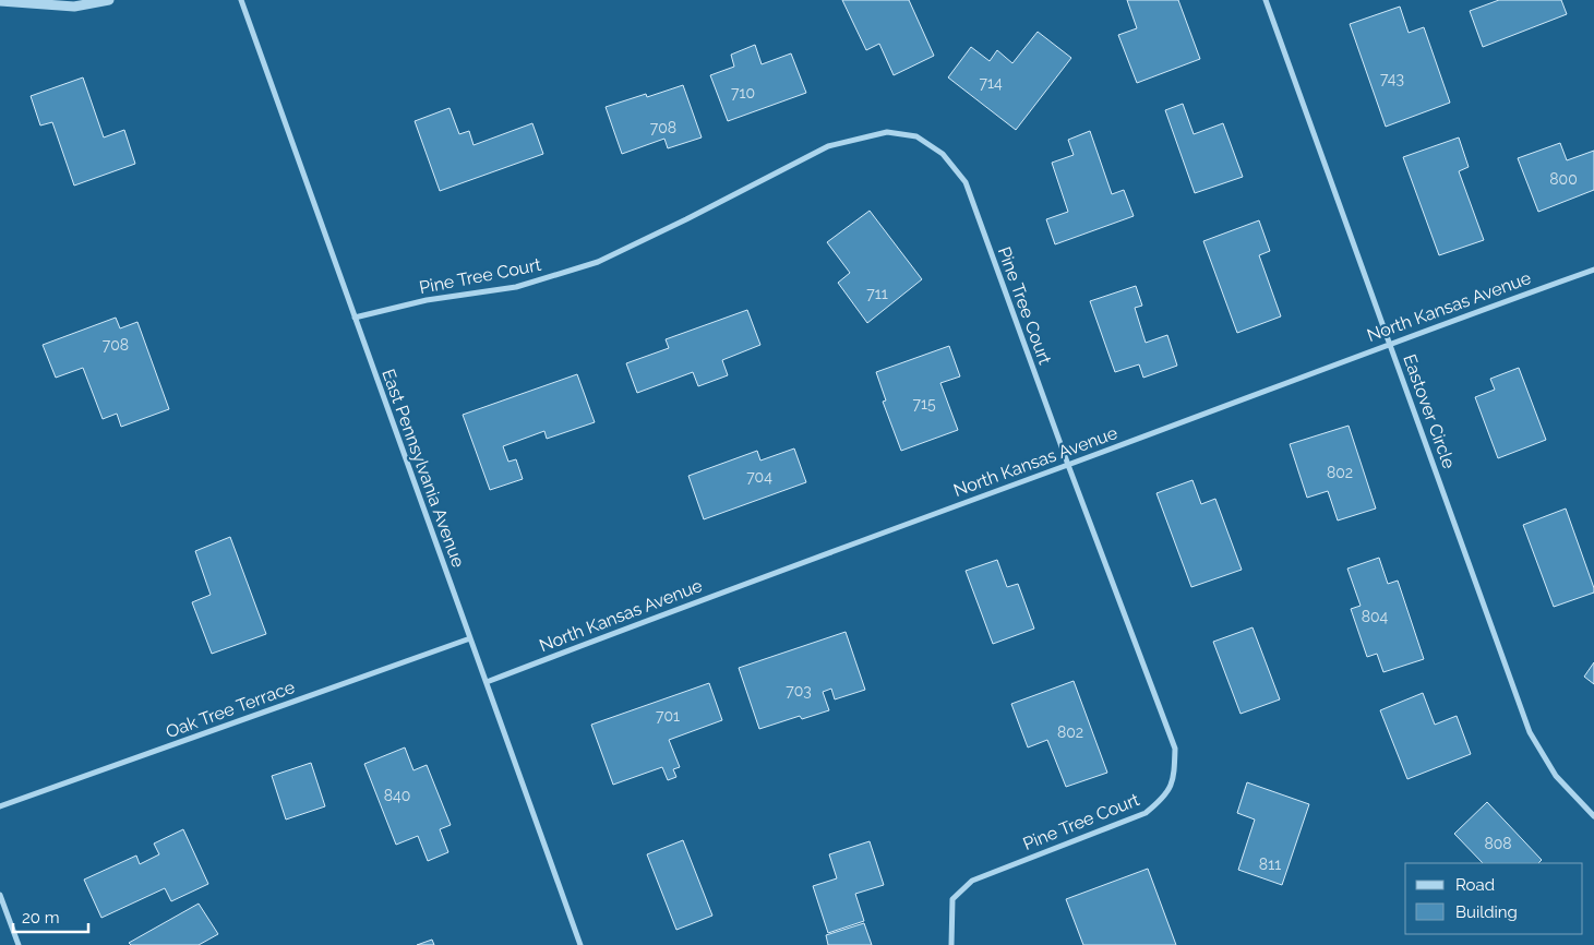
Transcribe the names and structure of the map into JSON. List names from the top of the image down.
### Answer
{
  "streets": {
    "street": [
      "Pine Tree Court",
      "North Kansas Avenue",
      "Eastover Circle",
      "East Pennsylvania Avenue",
      "Oak Tree Terrace"
    ]
  },
  "crossings": [
    ["Pine Tree Court", "North Kansas Avenue"],
    ["Pine Tree Court", "East Pennsylvania Avenue"],
    ["North Kansas Avenue", "Eastover Circle"],
    ["North Kansas Avenue", "East Pennsylvania Avenue"],
    ["East Pennsylvania Avenue", "Oak Tree Terrace"]
  ],
  "house_numbers": [
    "743",
    "714",
    "710",
    "708",
    "800",
    "711",
    "708",
    "715",
    "802",
    "704",
    "804",
    "703",
    "701",
    "802",
    "840",
    "808",
    "811"
  ],
  "legend": ["Road", "Building"],
  "scale_bar": "20 m"
}
